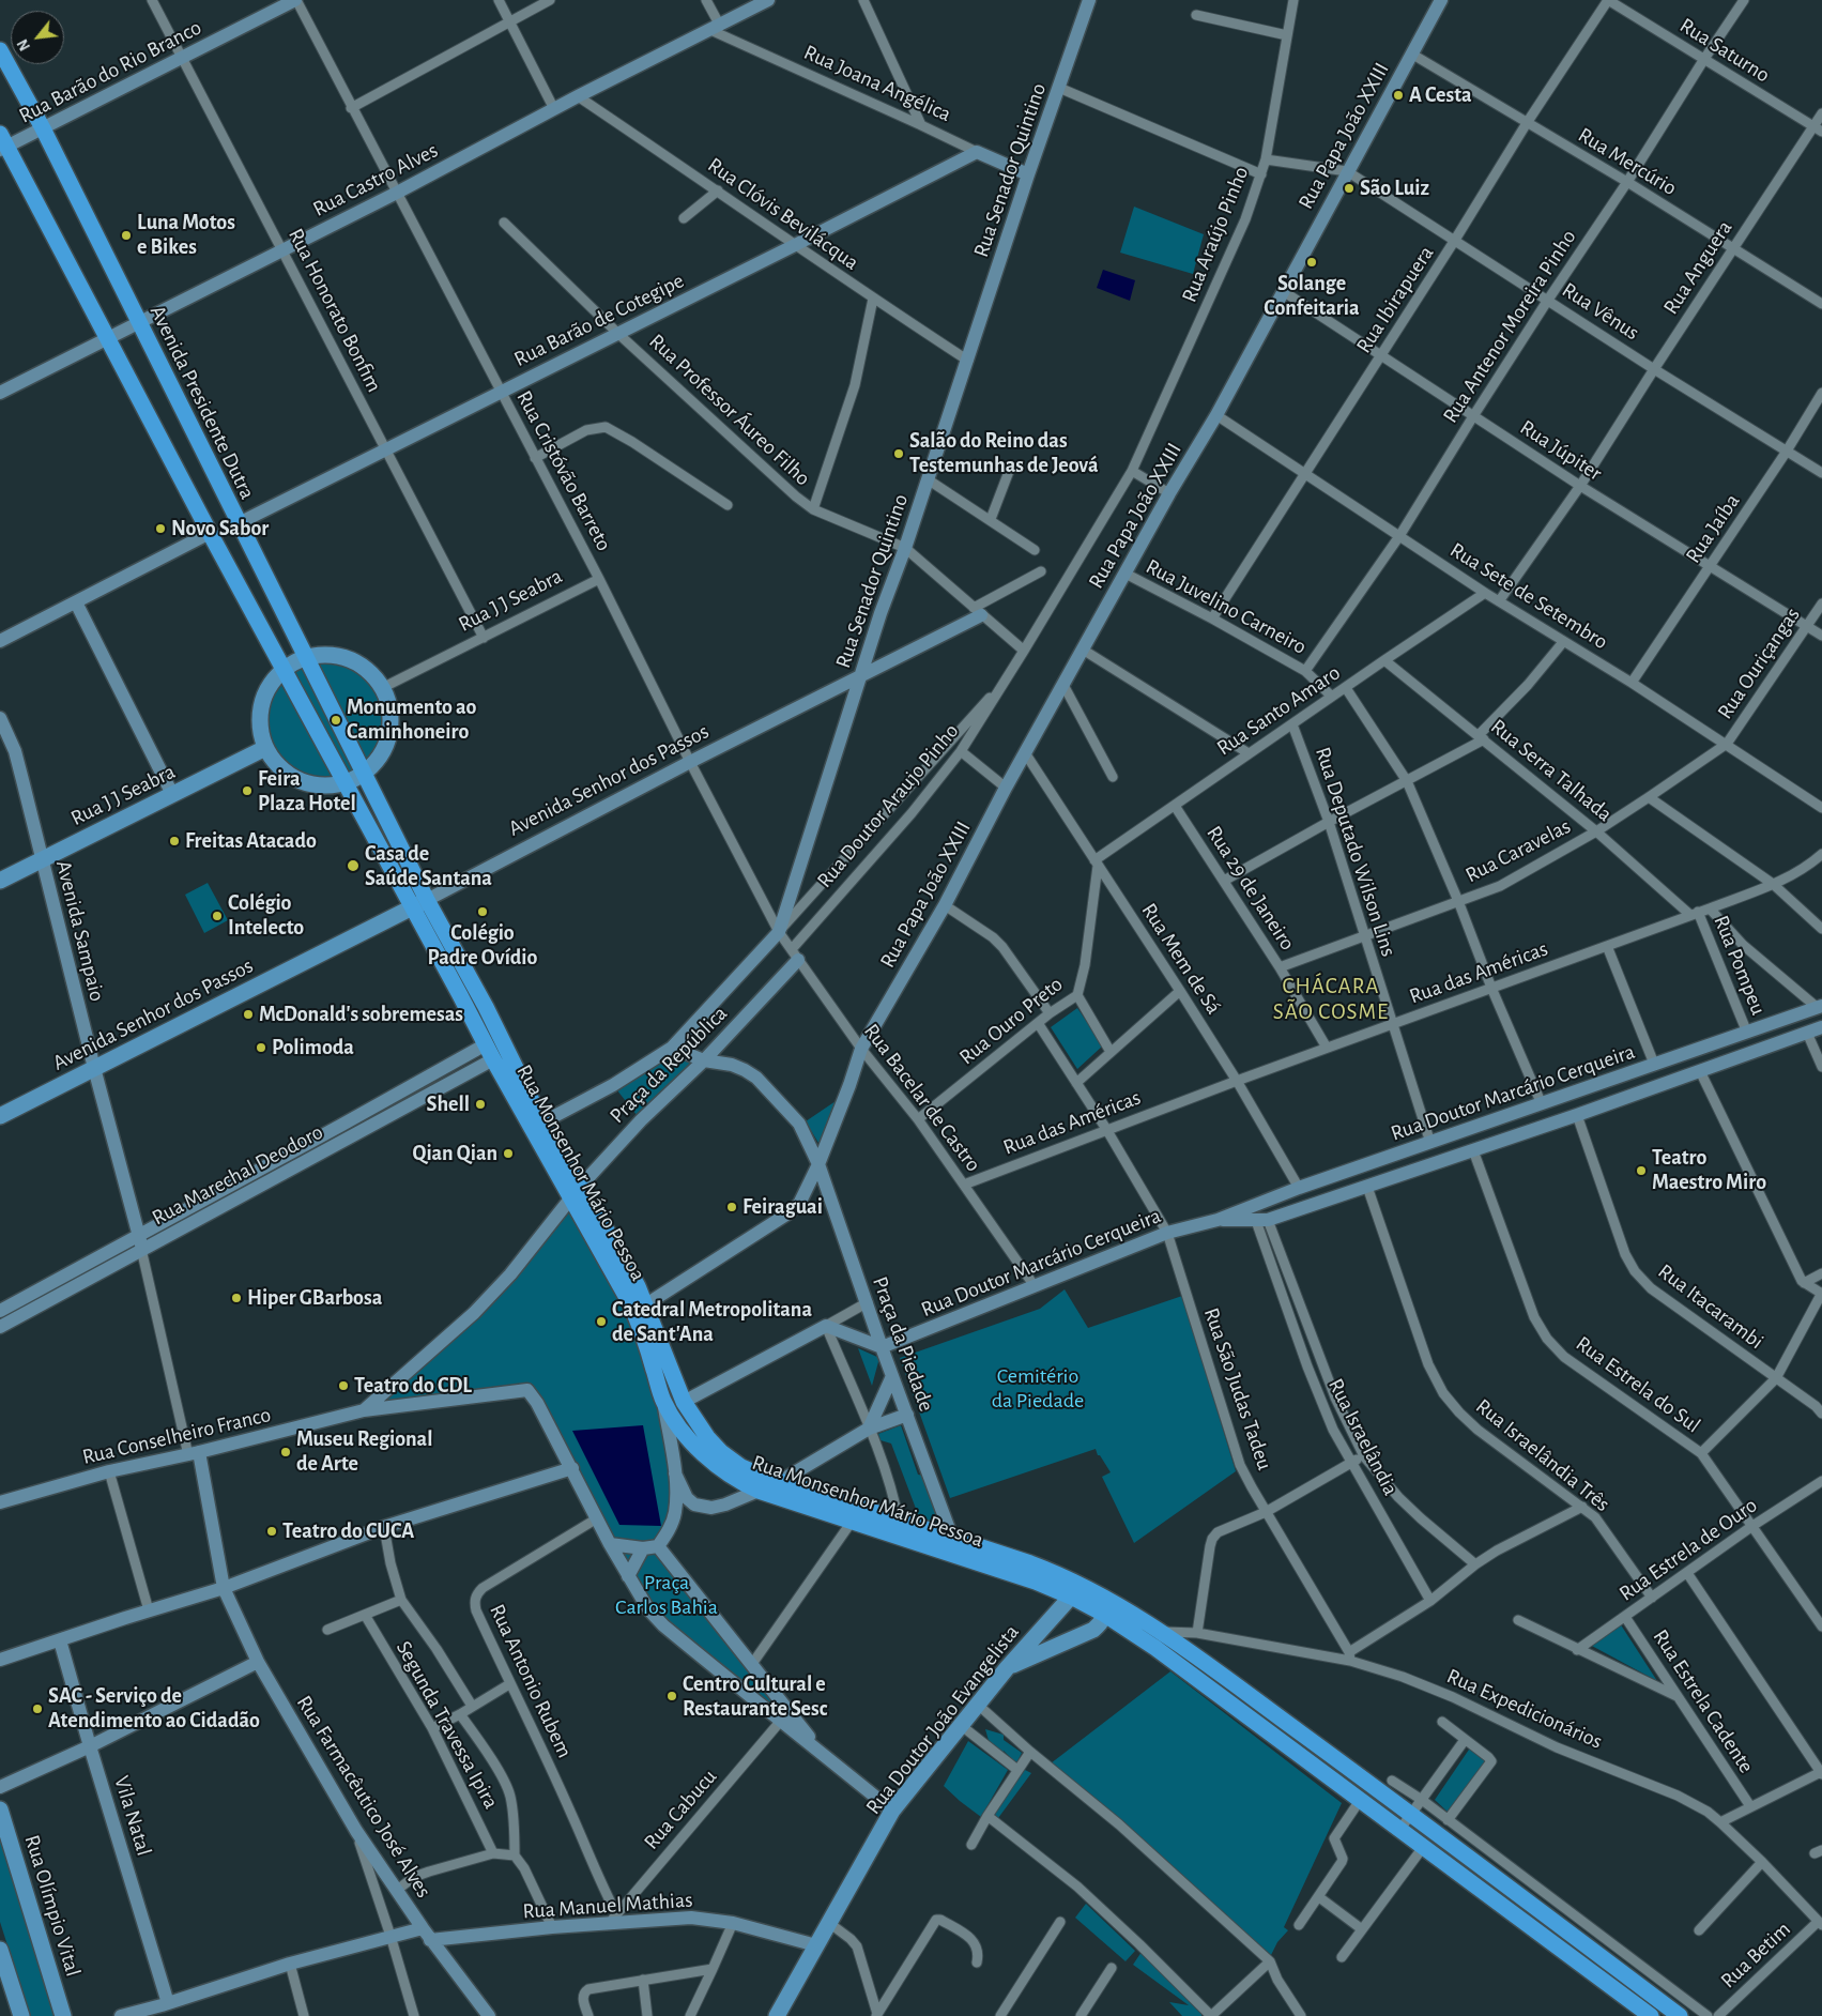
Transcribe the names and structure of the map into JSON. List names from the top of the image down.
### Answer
{
  "streets": {
    "highway": ["Avenida Presidente Dutra", "Rua Monsenhor Mário Pessoa"],
    "main road": [
      "Rua J J Seabra",
      "Avenida Senhor dos Passos",
      "Rua Doutor João Evangelista",
      "Rua Olímpio Vital"
    ],
    "street": [
      "Rua Saturno",
      "Rua Barão do Rio Branco",
      "Rua Joana Angélica",
      "Rua Papa João XXIII",
      "Rua Mercúrio",
      "Rua Senador Quintino",
      "Rua Castro Alves",
      "Rua Clóvis Bevilácqua",
      "Rua Araújo Pinho",
      "Rua Anguera",
      "Rua Ibirapuera",
      "Rua Honorato Bonfim",
      "Rua Vênus",
      "Rua Barão de Cotegipe",
      "Rua Antenor Moreira Pinho",
      "Rua Professor Áureo Filho",
      "Rua Júpiter",
      "Rua Cristóvão Barreto",
      "Rua Jaíba",
      "Rua Sete de Setembro",
      "Rua Juvelino Carneiro",
      "Rua Ouriçangas",
      "Rua Santo Amaro",
      "Rua Serra Talhada",
      "Rua Doutor Araujo Pinho",
      "Rua Caravelas",
      "Rua Deputado Wilson Lins",
      "Rua 29 de Janeiro",
      "Avenida Sampaio",
      "Rua Mem de Sá",
      "Rua Pompeu",
      "Rua das Américas",
      "Rua Ouro Preto",
      "Praça da República",
      "Rua Doutor Marcário Cerqueira",
      "Rua Bacelar de Castro",
      "Rua Marechal Deodoro",
      "Rua Itacarambi",
      "Praça da Piedade",
      "Rua Estrela do Sul",
      "Rua São Judas Tadeu",
      "Rua Conselheiro Franco",
      "Rua Israelândia",
      "Rua Israelândia Três",
      "Rua Estrela de Ouro",
      "Rua Antonio Rubem",
      "Rua Estrela Cadente",
      "Rua Expedicionários",
      "Segunda Travessa Ipira",
      "Rua Farmacêutico José Alves",
      "Rua Cabucu",
      "Vila Natal",
      "Rua Manuel Mathias",
      "Rua Betim"
    ]
  },
  "crossings": [
    ["Rua Saturno", "Rua Anguera"],
    ["Rua Saturno", "Rua Ibirapuera"],
    ["Rua Saturno", "Rua Antenor Moreira Pinho"],
    ["Rua Barão do Rio Branco", "Rua Honorato Bonfim"],
    ["Rua Barão do Rio Branco", "Avenida Presidente Dutra"],
    ["Rua Barão do Rio Branco", "Rua Cristóvão Barreto"],
    ["Rua Joana Angélica", "Rua Senador Quintino"],
    ["Rua Joana Angélica", "Rua Castro Alves"],
    ["Rua Joana Angélica", "Rua Barão de Cotegipe"],
    ["Rua Papa João XXIII", "Rua Mercúrio"],
    ["Rua Papa João XXIII", "Rua Vênus"],
    ["Rua Papa João XXIII", "Rua Júpiter"],
    ["Rua Papa João XXIII", "Rua Sete de Setembro"],
    ["Rua Papa João XXIII", "Rua Juvelino Carneiro"],
    ["Rua Papa João XXIII", "Rua Mem de Sá"],
    ["Rua Papa João XXIII", "Rua Bacelar de Castro"],
    ["Rua Papa João XXIII", "Rua Monsenhor Mário Pessoa"],
    ["Rua Papa João XXIII", "Praça da Piedade"],
    ["Rua Mercúrio", "Rua Anguera"],
    ["Rua Mercúrio", "Rua Ibirapuera"],
    ["Rua Mercúrio", "Rua Antenor Moreira Pinho"],
    ["Rua Senador Quintino", "Rua Clóvis Bevilácqua"],
    ["Rua Senador Quintino", "Rua Professor Áureo Filho"],
    ["Rua Senador Quintino", "Rua Cristóvão Barreto"],
    ["Rua Senador Quintino", "Avenida Senhor dos Passos"],
    ["Rua Senador Quintino", "Rua Doutor Araujo Pinho"],
    ["Rua Senador Quintino", "Praça da República"],
    ["Rua Senador Quintino", "Rua Bacelar de Castro"],
    ["Rua Castro Alves", "Rua Clóvis Bevilácqua"],
    ["Rua Castro Alves", "Rua Honorato Bonfim"],
    ["Rua Castro Alves", "Avenida Presidente Dutra"],
    ["Rua Castro Alves", "Rua Cristóvão Barreto"],
    ["Rua Clóvis Bevilácqua", "Rua Barão de Cotegipe"],
    ["Rua Araújo Pinho", "Rua Vênus"],
    ["Rua Araújo Pinho", "Rua Professor Áureo Filho"],
    ["Rua Araújo Pinho", "Rua Doutor Araujo Pinho"],
    ["Rua Anguera", "Rua Vênus"],
    ["Rua Anguera", "Rua Júpiter"],
    ["Rua Anguera", "Rua Sete de Setembro"],
    ["Rua Ibirapuera", "Rua Vênus"],
    ["Rua Ibirapuera", "Rua Júpiter"],
    ["Rua Ibirapuera", "Rua Sete de Setembro"],
    ["Rua Ibirapuera", "Rua Juvelino Carneiro"],
    ["Rua Honorato Bonfim", "Rua Barão de Cotegipe"],
    ["Rua Honorato Bonfim", "Rua J J Seabra"],
    ["Rua Vênus", "Rua Antenor Moreira Pinho"],
    ["Rua Vênus", "Rua Jaíba"],
    ["Rua Barão de Cotegipe", "Avenida Presidente Dutra"],
    ["Rua Barão de Cotegipe", "Rua Professor Áureo Filho"],
    ["Rua Barão de Cotegipe", "Rua Cristóvão Barreto"],
    ["Rua Antenor Moreira Pinho", "Rua Júpiter"],
    ["Rua Antenor Moreira Pinho", "Rua Sete de Setembro"],
    ["Rua Antenor Moreira Pinho", "Rua Juvelino Carneiro"],
    ["Avenida Presidente Dutra", "Rua Monsenhor Mário Pessoa"],
    ["Rua Professor Áureo Filho", "Avenida Senhor dos Passos"],
    ["Rua Professor Áureo Filho", "Rua Doutor Araujo Pinho"],
    ["Rua Júpiter", "Rua Jaíba"],
    ["Rua Júpiter", "Rua Ouriçangas"],
    ["Rua Cristóvão Barreto", "Rua J J Seabra"],
    ["Rua Cristóvão Barreto", "Avenida Senhor dos Passos"],
    ["Rua Cristóvão Barreto", "Rua Doutor Araujo Pinho"],
    ["Rua Cristóvão Barreto", "Praça da República"],
    ["Rua Cristóvão Barreto", "Rua Bacelar de Castro"],
    ["Rua Jaíba", "Rua Sete de Setembro"],
    ["Rua Sete de Setembro", "Rua Ouriçangas"],
    ["Rua Sete de Setembro", "Rua Santo Amaro"],
    ["Rua Sete de Setembro", "Rua Caravelas"],
    ["Rua J J Seabra", "Avenida Sampaio"],
    ["Rua Juvelino Carneiro", "Rua Santo Amaro"],
    ["Rua Ouriçangas", "Rua Caravelas"],
    ["Rua Santo Amaro", "Rua Serra Talhada"],
    ["Rua Santo Amaro", "Rua Deputado Wilson Lins"],
    ["Rua Santo Amaro", "Rua 29 de Janeiro"],
    ["Rua Santo Amaro", "Rua Mem de Sá"],
    ["Rua Santo Amaro", "Rua Ouro Preto"],
    ["Rua Serra Talhada", "Rua Caravelas"],
    ["Rua Serra Talhada", "Rua Pompeu"],
    ["Rua Serra Talhada", "Rua das Américas"],
    ["Avenida Senhor dos Passos", "Avenida Sampaio"],
    ["Avenida Senhor dos Passos", "Rua Monsenhor Mário Pessoa"],
    ["Rua Doutor Araujo Pinho", "Praça da República"],
    ["Rua Doutor Araujo Pinho", "Rua Bacelar de Castro"],
    ["Rua Caravelas", "Rua Deputado Wilson Lins"],
    ["Rua Caravelas", "Rua 29 de Janeiro"],
    ["Rua Deputado Wilson Lins", "Rua das Américas"],
    ["Rua Deputado Wilson Lins", "Rua Doutor Marcário Cerqueira"],
    ["Rua 29 de Janeiro", "Rua das Américas"],
    ["Avenida Sampaio", "Rua Marechal Deodoro"],
    ["Rua Mem de Sá", "Rua das Américas"],
    ["Rua Mem de Sá", "Rua Ouro Preto"],
    ["Rua Mem de Sá", "Rua Doutor Marcário Cerqueira"],
    ["Rua Pompeu", "Rua das Américas"],
    ["Rua Pompeu", "Rua Doutor Marcário Cerqueira"],
    ["Rua das Américas", "Rua Bacelar de Castro"],
    ["Rua das Américas", "Rua São Judas Tadeu"],
    ["Rua Ouro Preto", "Rua Bacelar de Castro"],
    ["Rua Ouro Preto", "Rua São Judas Tadeu"],
    ["Praça da República", "Rua Bacelar de Castro"],
    ["Praça da República", "Rua Monsenhor Mário Pessoa"],
    ["Praça da República", "Praça da Piedade"],
    ["Praça da República", "Rua Conselheiro Franco"],
    ["Rua Doutor Marcário Cerqueira", "Rua Bacelar de Castro"],
    ["Rua Doutor Marcário Cerqueira", "Rua Itacarambi"],
    ["Rua Doutor Marcário Cerqueira", "Praça da Piedade"],
    ["Rua Doutor Marcário Cerqueira", "Rua Estrela do Sul"],
    ["Rua Doutor Marcário Cerqueira", "Rua São Judas Tadeu"],
    ["Rua Doutor Marcário Cerqueira", "Rua Israelândia"],
    ["Rua Doutor Marcário Cerqueira", "Rua Israelândia Três"],
    ["Rua Monsenhor Mário Pessoa", "Rua Marechal Deodoro"],
    ["Rua Monsenhor Mário Pessoa", "Praça da Piedade"],
    ["Rua Monsenhor Mário Pessoa", "Rua Expedicionários"],
    ["Rua Monsenhor Mário Pessoa", "Rua Doutor João Evangelista"],
    ["Rua Estrela do Sul", "Rua Estrela de Ouro"],
    ["Rua São Judas Tadeu", "Rua Expedicionários"],
    ["Rua Conselheiro Franco", "Rua Antonio Rubem"],
    ["Rua Conselheiro Franco", "Rua Farmacêutico José Alves"],
    ["Rua Conselheiro Franco", "Rua Cabucu"],
    ["Rua Israelândia Três", "Rua Estrela de Ouro"],
    ["Rua Estrela de Ouro", "Rua Estrela Cadente"],
    ["Rua Antonio Rubem", "Rua Cabucu"],
    ["Rua Antonio Rubem", "Rua Manuel Mathias"],
    ["Rua Expedicionários", "Rua Betim"],
    ["Rua Doutor João Evangelista", "Rua Manuel Mathias"],
    ["Rua Farmacêutico José Alves", "Rua Manuel Mathias"],
    ["Rua Cabucu", "Rua Manuel Mathias"],
    ["Vila Natal", "Rua Manuel Mathias"]
  ],
  "districts": ["CHÁCARA SÃO COSME"],
  "parks": ["Cemitério da Piedade", "Praça Carlos Bahia"],
  "places": [
    "A Cesta",
    "São Luiz",
    "Luna Motos e Bikes",
    "Solange Confeitaria",
    "Salão do Reino das Testemunhas de Jeová",
    "Novo Sabor",
    "Monumento ao Caminhoneiro",
    "Feira Plaza Hotel",
    "Freitas Atacado",
    "Casa de Saúde Santana",
    "Colégio Padre Ovídio",
    "Colégio Intelecto",
    "McDonald's sobremesas",
    "Polimoda",
    "Shell",
    "Qian Qian",
    "Teatro Maestro Miro",
    "Feiraguai",
    "Hiper GBarbosa",
    "Catedral Metropolitana de Sant'Ana",
    "Teatro do CDL",
    "Museu Regional de Arte",
    "Teatro do CUCA",
    "Centro Cultural e Restaurante Sesc",
    "SAC - Serviço de Atendimento ao Cidadão"
  ],
  "north": "bottom left"
}
